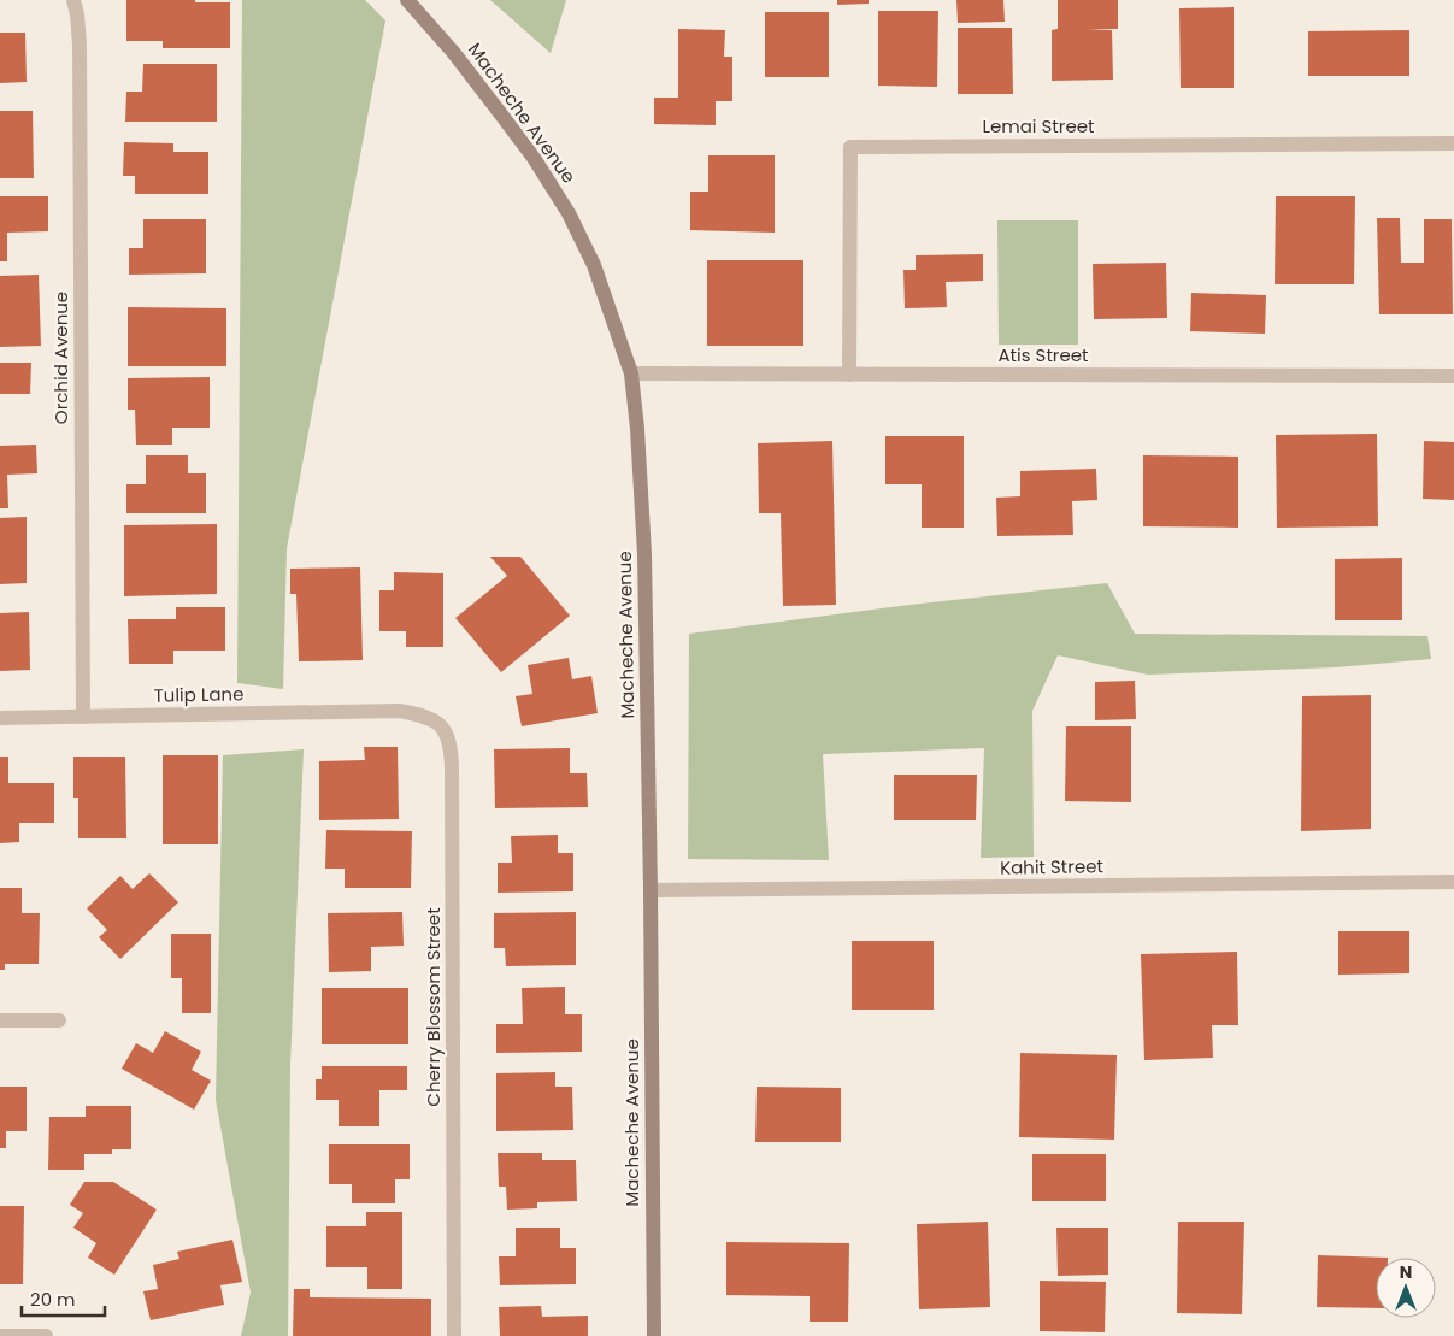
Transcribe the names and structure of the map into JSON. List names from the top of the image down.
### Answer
{
  "streets": {
    "main road": ["Macheche Avenue"],
    "street": [
      "Lemai Street",
      "Atis Street",
      "Orchid Avenue",
      "Tulip Lane",
      "Kahit Street",
      "Cherry Blossom Street"
    ]
  },
  "crossings": [
    ["Macheche Avenue", "Atis Street"],
    ["Macheche Avenue", "Kahit Street"],
    ["Lemai Street", "Atis Street"],
    ["Orchid Avenue", "Tulip Lane"],
    ["Tulip Lane", "Cherry Blossom Street"]
  ],
  "scale_bar": "20 m",
  "north": "top"
}
